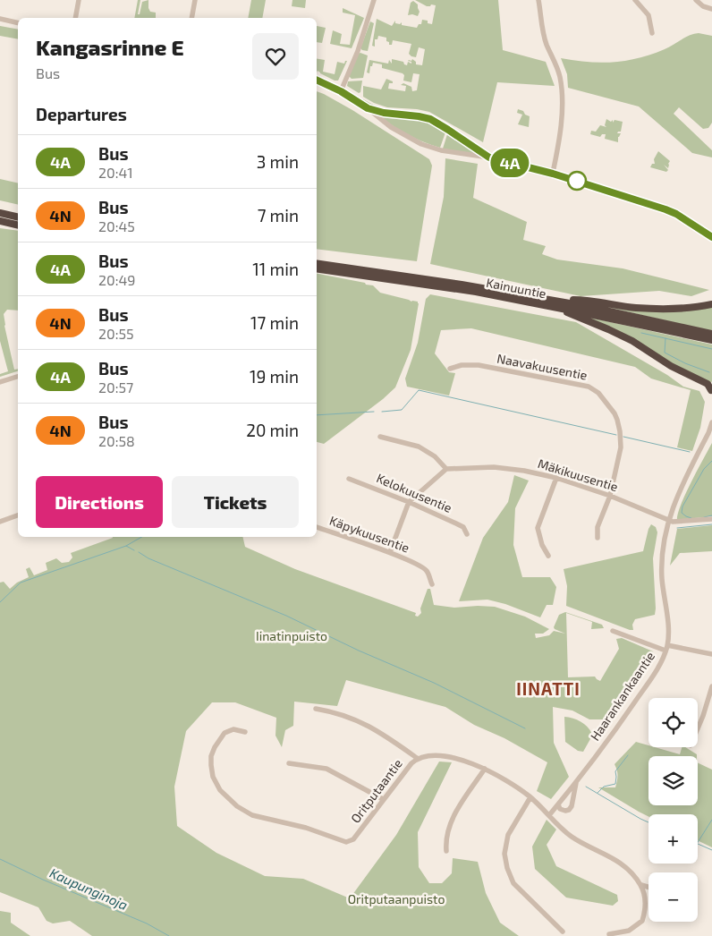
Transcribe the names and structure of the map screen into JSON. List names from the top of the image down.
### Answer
{
  "streets": {
    "highway": ["Kainuuntie"],
    "street": [
      "Naavakuusentie",
      "Mäkikuusentie",
      "Kelokuusentie",
      "Käpykuusentie",
      "Haarankankaantie",
      "Oritputaantie"
    ]
  },
  "crossings": [
    ["Naavakuusentie", "Mäkikuusentie"],
    ["Mäkikuusentie", "Haarankankaantie"],
    ["Haarankankaantie", "Oritputaantie"]
  ],
  "districts": ["IINATTI"],
  "water": ["Kaupunginoja"],
  "parks": ["Iinatinpuisto", "Oritputaanpuisto"],
  "lines": ["bus line 4A"],
  "page": {
    "on_map": "4A",
    "heading": [
      ["Kangasrinne E", "Bus"],
      "Departures"
    ],
    "list": [
      {
        "mark": "4A",
        "name": "Bus",
        "note": "20:41",
        "value": "3 min"
      },
      {
        "mark": "4N",
        "name": "Bus",
        "note": "20:45",
        "value": "7 min"
      },
      {
        "mark": "4A",
        "name": "Bus",
        "note": "20:49",
        "value": "11 min"
      },
      {
        "mark": "4N",
        "name": "Bus",
        "note": "20:55",
        "value": "17 min"
      },
      {
        "mark": "4A",
        "name": "Bus",
        "note": "20:57",
        "value": "19 min"
      },
      {
        "mark": "4N",
        "name": "Bus",
        "note": "20:58",
        "value": "20 min"
      }
    ],
    "buttons": ["Directions", "Tickets"],
    "map_buttons": ["+", "−"]
  }
}
